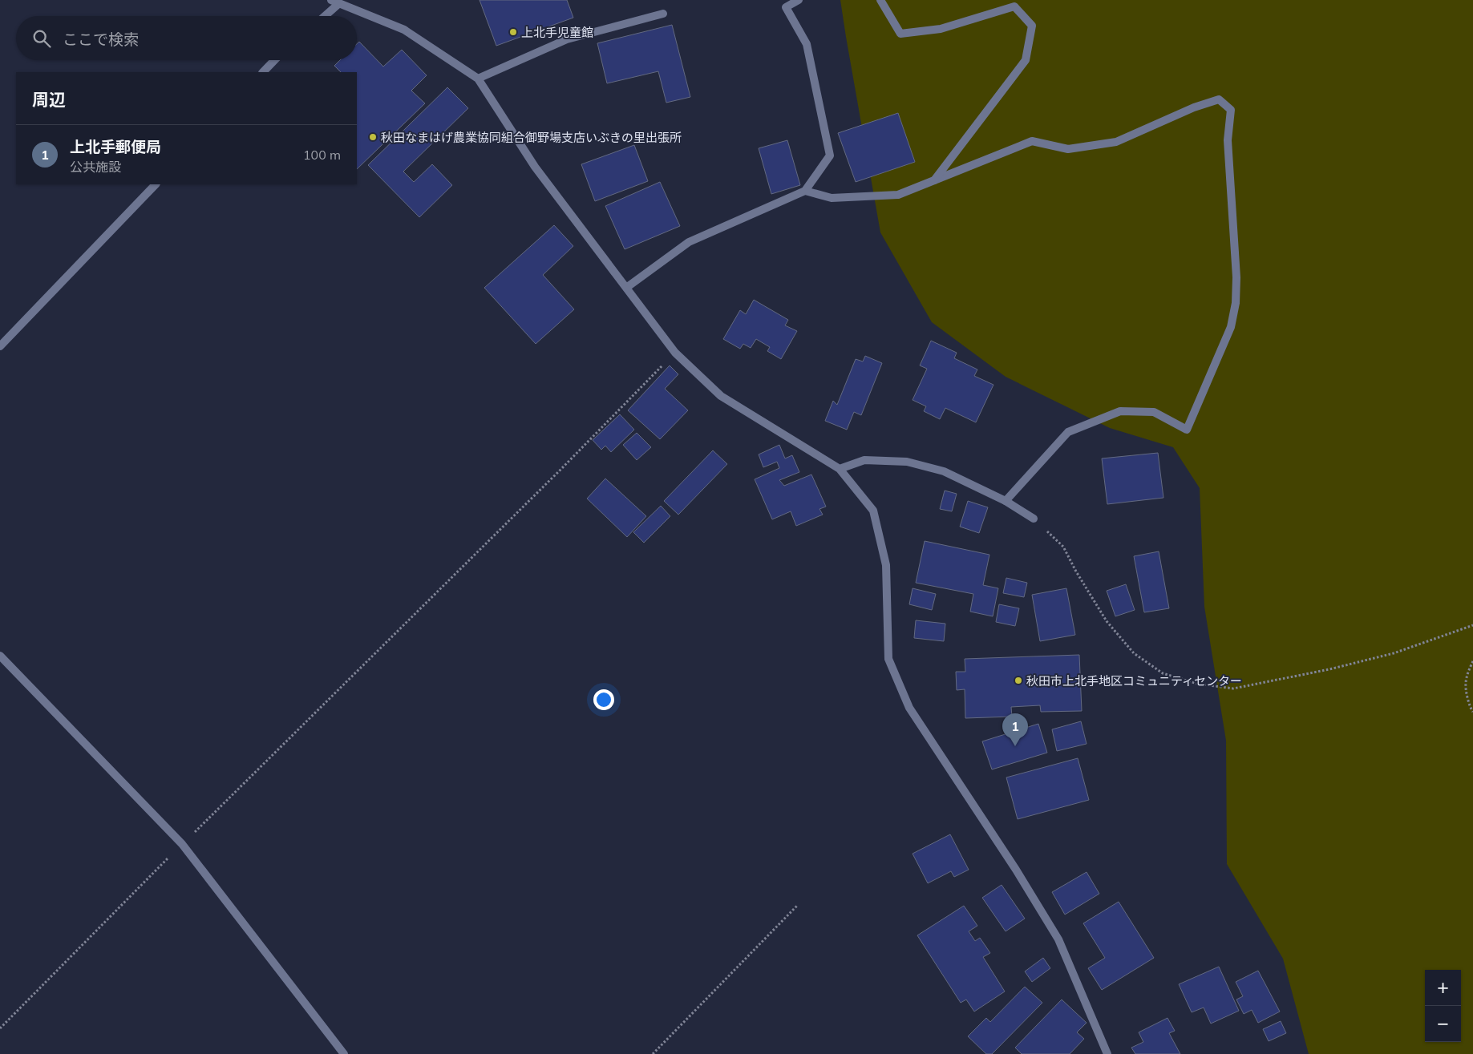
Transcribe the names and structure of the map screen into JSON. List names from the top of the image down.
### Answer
{
  "places": ["上北手児童館", "秋田なまはげ農業協同組合御野場支店いぶきの里出張所", "秋田市上北手地区コミュニティセンター"],
  "page": {
    "search": "ここで検索",
    "heading": "周辺",
    "list": [
      {
        "mark": "1",
        "name": "上北手郵便局",
        "note": "公共施設",
        "value": "100 m"
      }
    ],
    "pins": "1",
    "map_buttons": ["+", "−"]
  }
}
